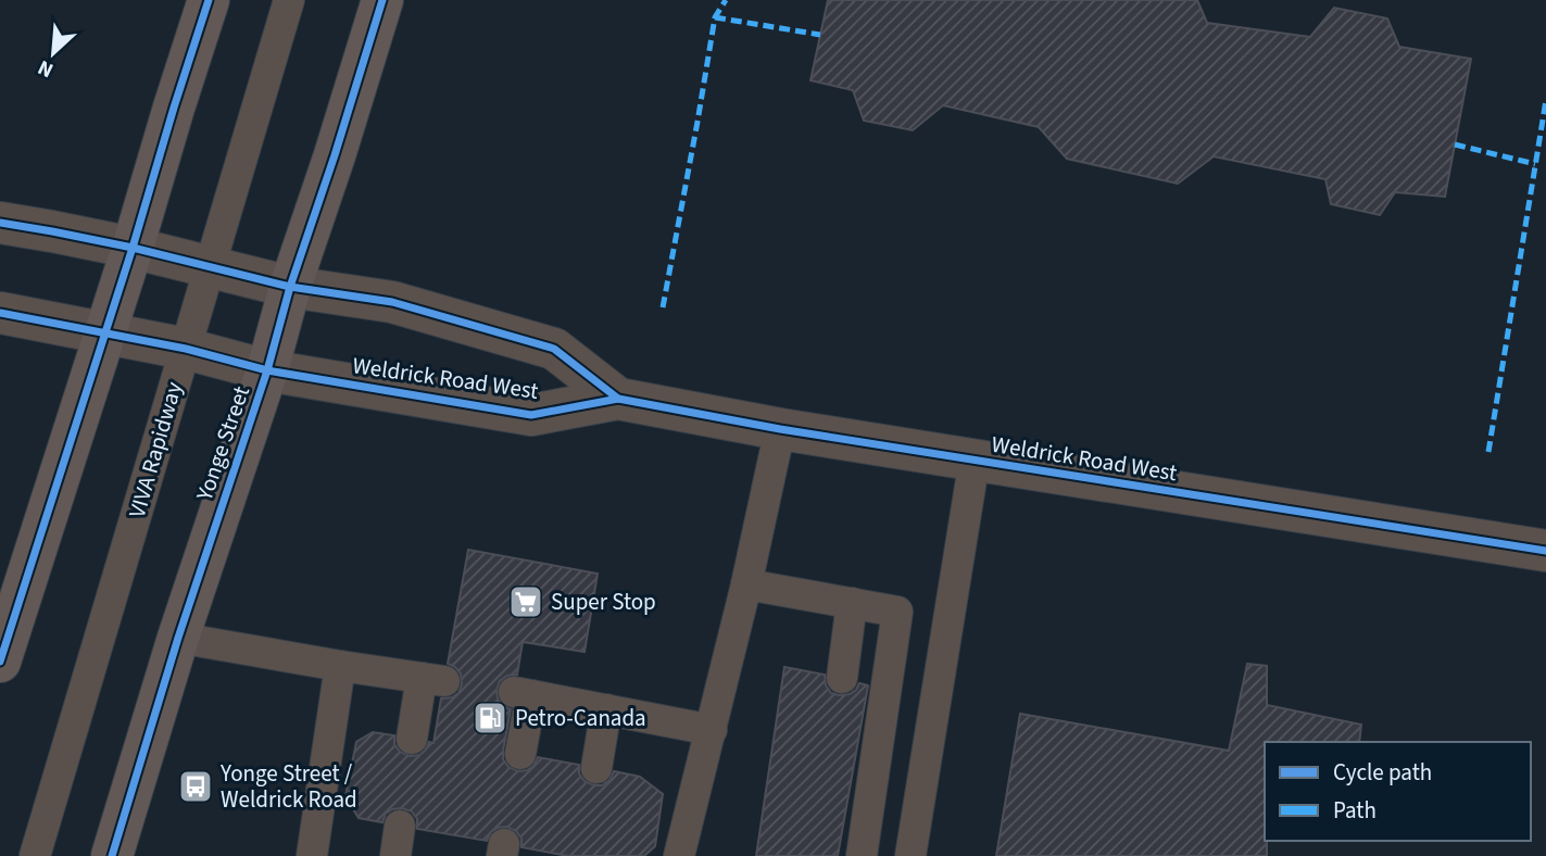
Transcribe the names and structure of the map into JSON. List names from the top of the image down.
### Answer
{
  "streets": {
    "main road": ["Yonge Street"],
    "street": ["Weldrick Road West"],
    "lane": ["VIVA Rapidway"]
  },
  "crossings": [
    ["Weldrick Road West", "Yonge Street"],
    ["Weldrick Road West", "VIVA Rapidway"]
  ],
  "places": {
    "supermarket": ["Super Stop"],
    "fuel station": ["Petro-Canada"],
    "bus stop": ["Yonge Street / Weldrick Road"]
  },
  "legend": ["Cycle path", "Path"],
  "north": "bottom left"
}
